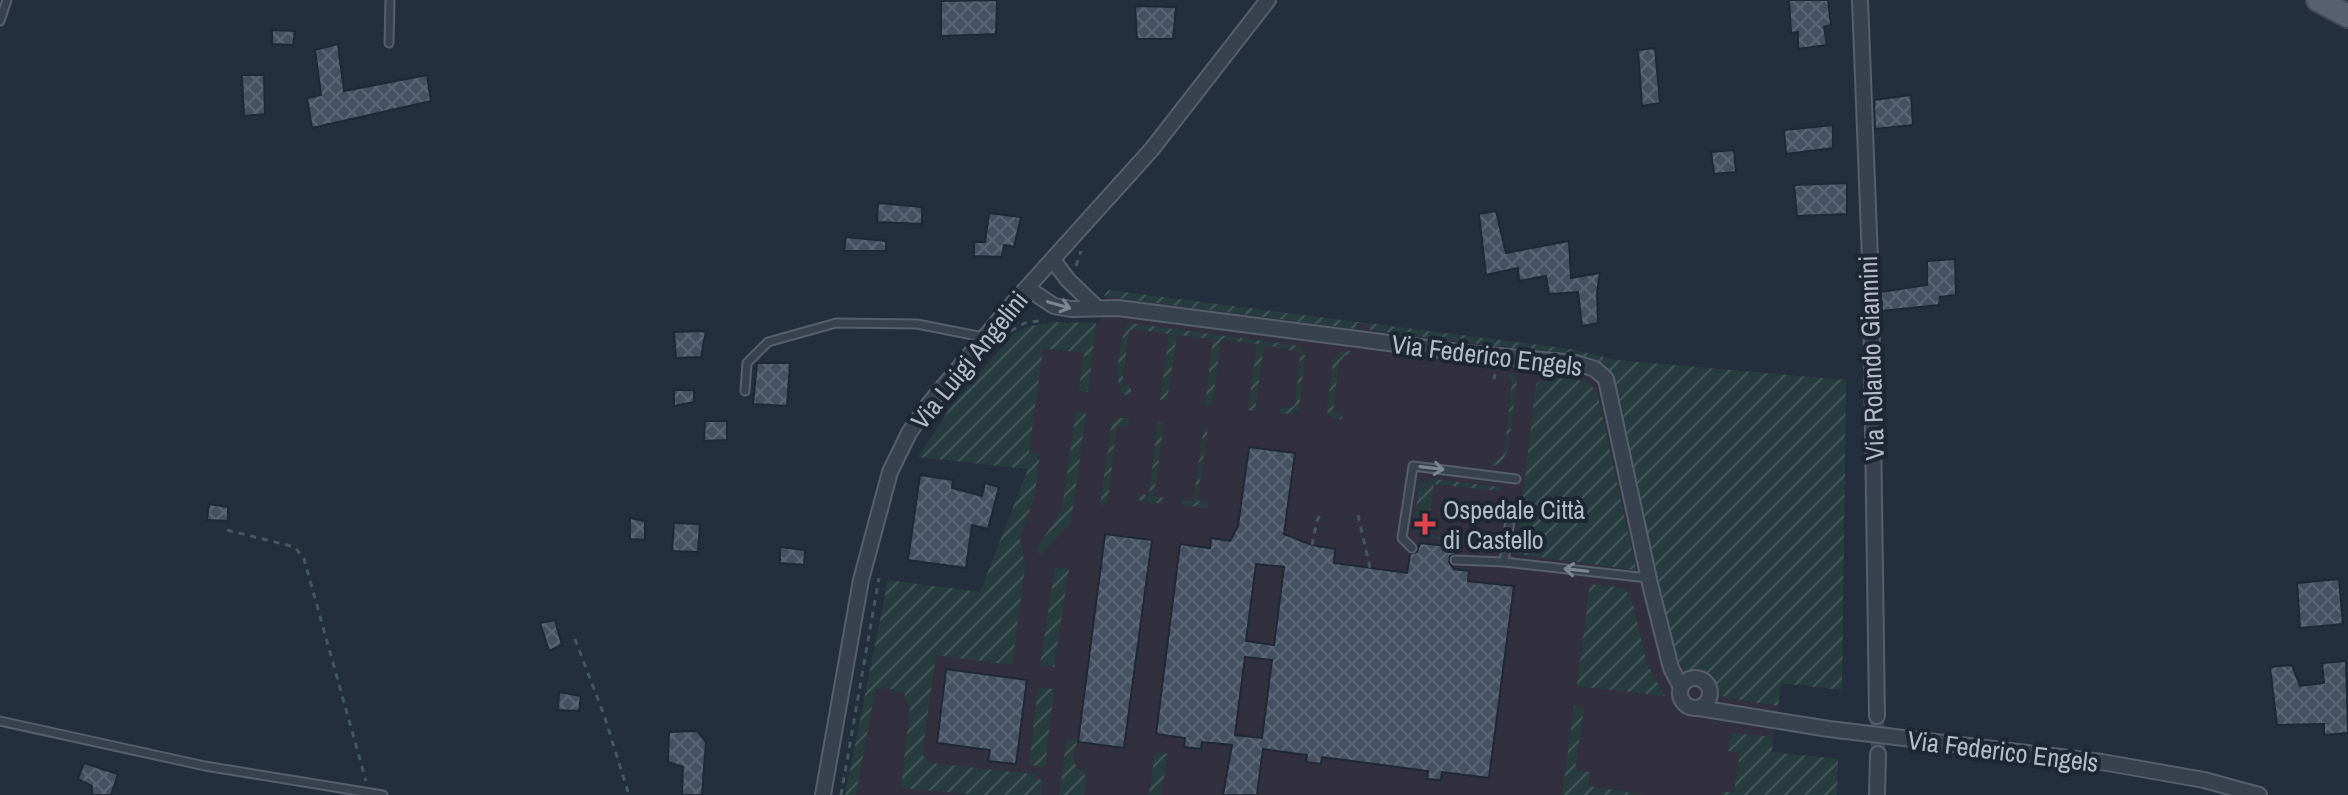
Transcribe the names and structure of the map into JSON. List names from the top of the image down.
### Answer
{
  "streets": {
    "street": ["Via Federico Engels", "Via Rolando Giannini", "Via Luigi Angelini"]
  },
  "crossings": [
    ["Via Federico Engels", "Via Luigi Angelini"]
  ],
  "places": {
    "health": ["Ospedale Città di Castello"]
  }
}
